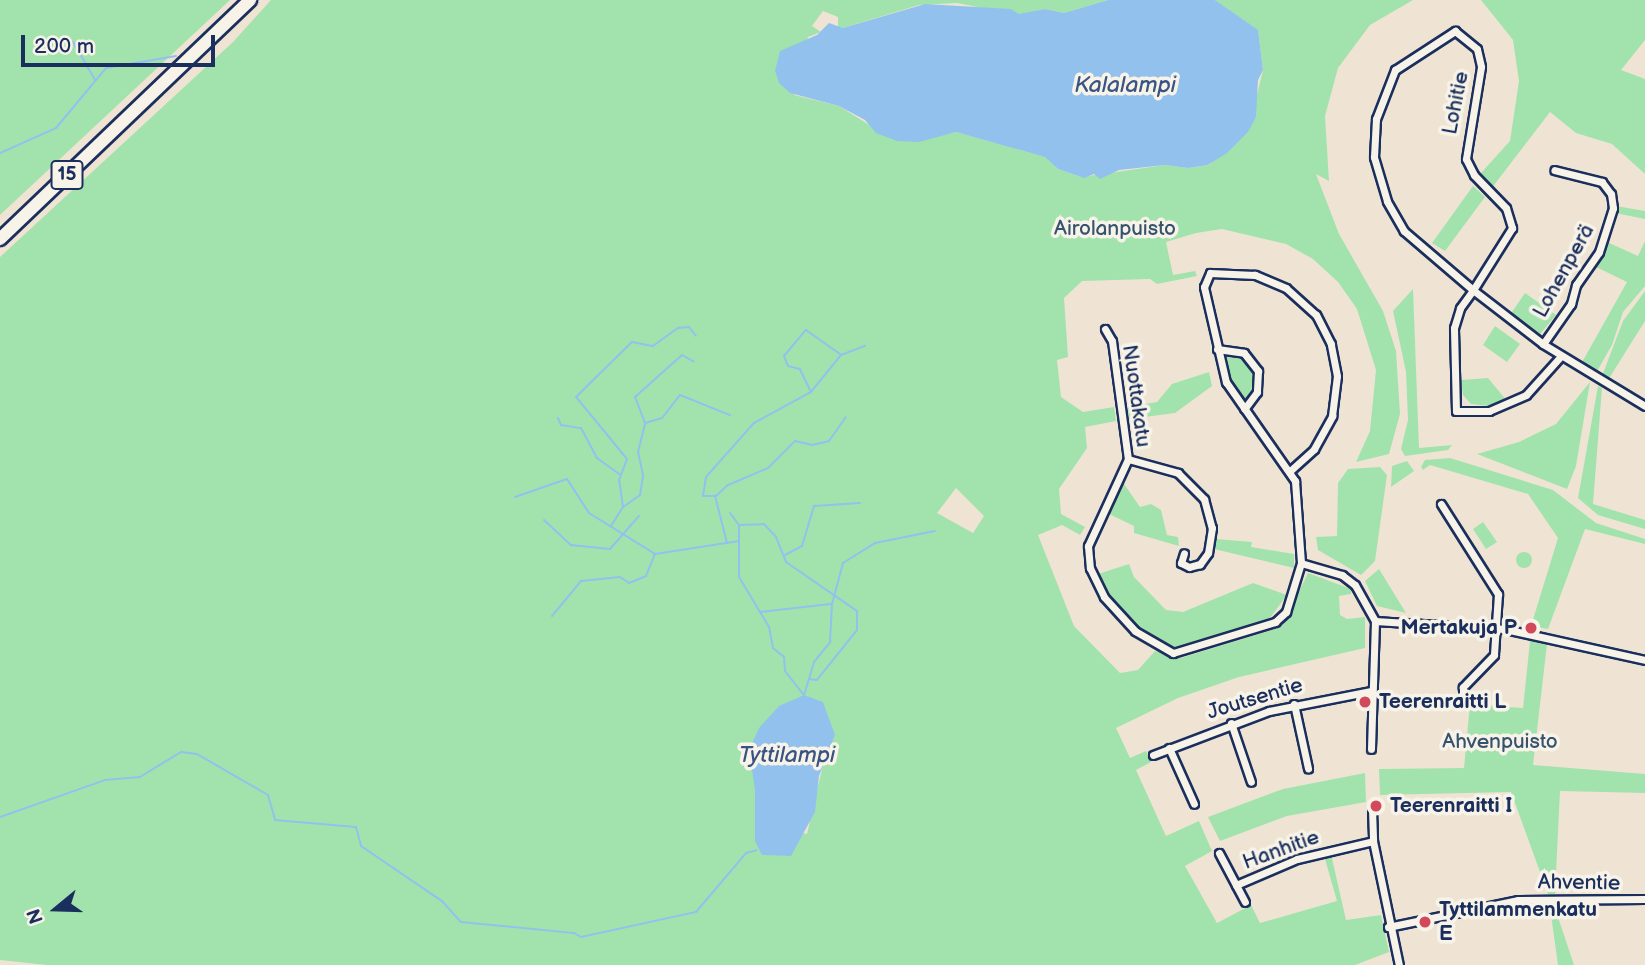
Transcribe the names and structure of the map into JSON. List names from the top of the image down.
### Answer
{
  "streets": {
    "highway": ["15"],
    "street": [
      "Lohitie",
      "Lohenperä",
      "Nuottakatu",
      "Joutsentie",
      "Hanhitie",
      "Ahventie"
    ]
  },
  "crossings": [
    ["Lohitie", "Lohenperä"]
  ],
  "water": ["Kalalampi", "Tyttilampi"],
  "parks": ["Airolanpuisto", "Ahvenpuisto"],
  "places": [
    "Mertakuja P",
    "Teerenraitti L",
    "Teerenraitti I",
    "Tyttilammenkatu E"
  ],
  "scale_bar": "200 m",
  "north": "left"
}
